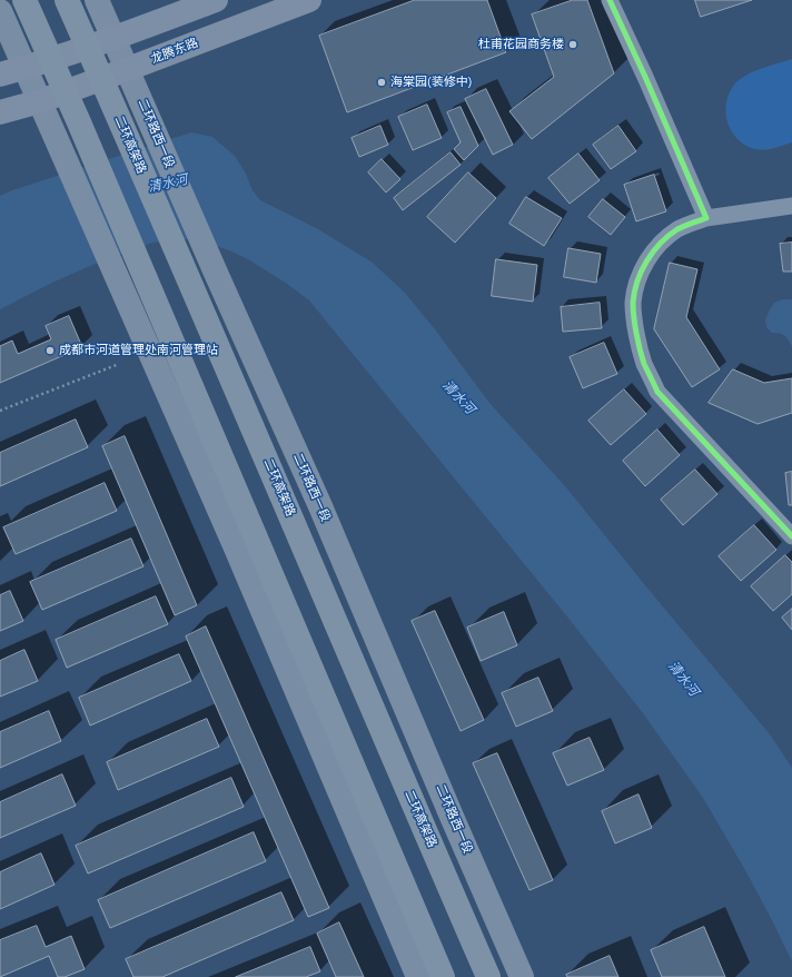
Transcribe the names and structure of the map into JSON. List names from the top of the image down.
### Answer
{
  "streets": {
    "highway": ["二环高架路"],
    "main road": ["龙腾东路", "二环路西一段"]
  },
  "crossings": [
    ["龙腾东路", "二环路西一段"]
  ],
  "water": ["清水河"],
  "places": ["杜甫花园商务楼", "海棠园(装修中)", "成都市河道管理处南河管理站"]
}
